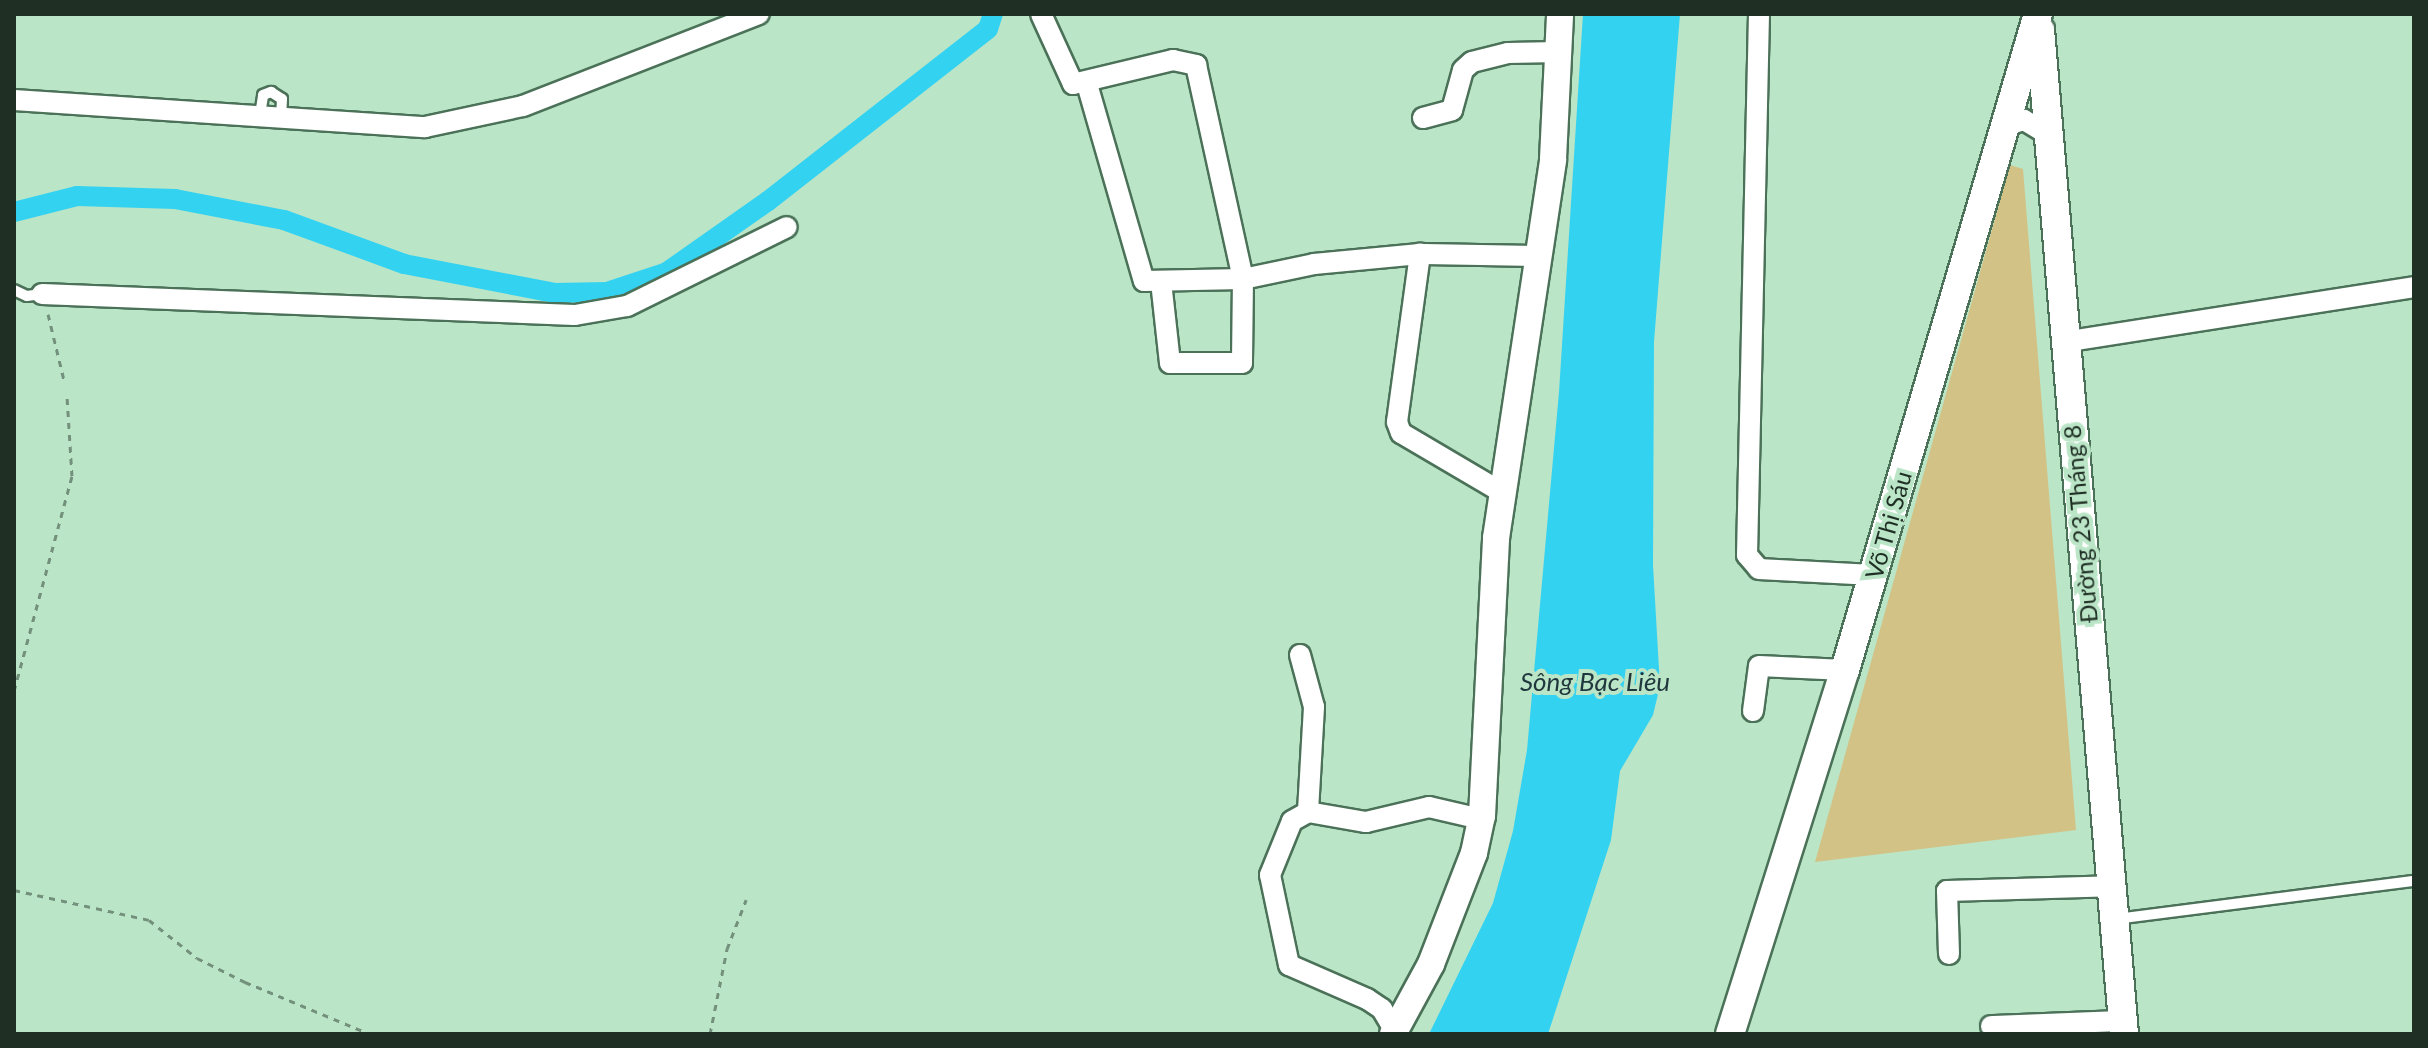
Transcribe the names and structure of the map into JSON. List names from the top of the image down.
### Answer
{
  "streets": {
    "main road": ["Đường 23 Tháng 8", "Võ Thị Sáu"]
  },
  "crossings": [
    ["Đường 23 Tháng 8", "Võ Thị Sáu"]
  ],
  "water": ["Sông Bạc Liêu"]
}
